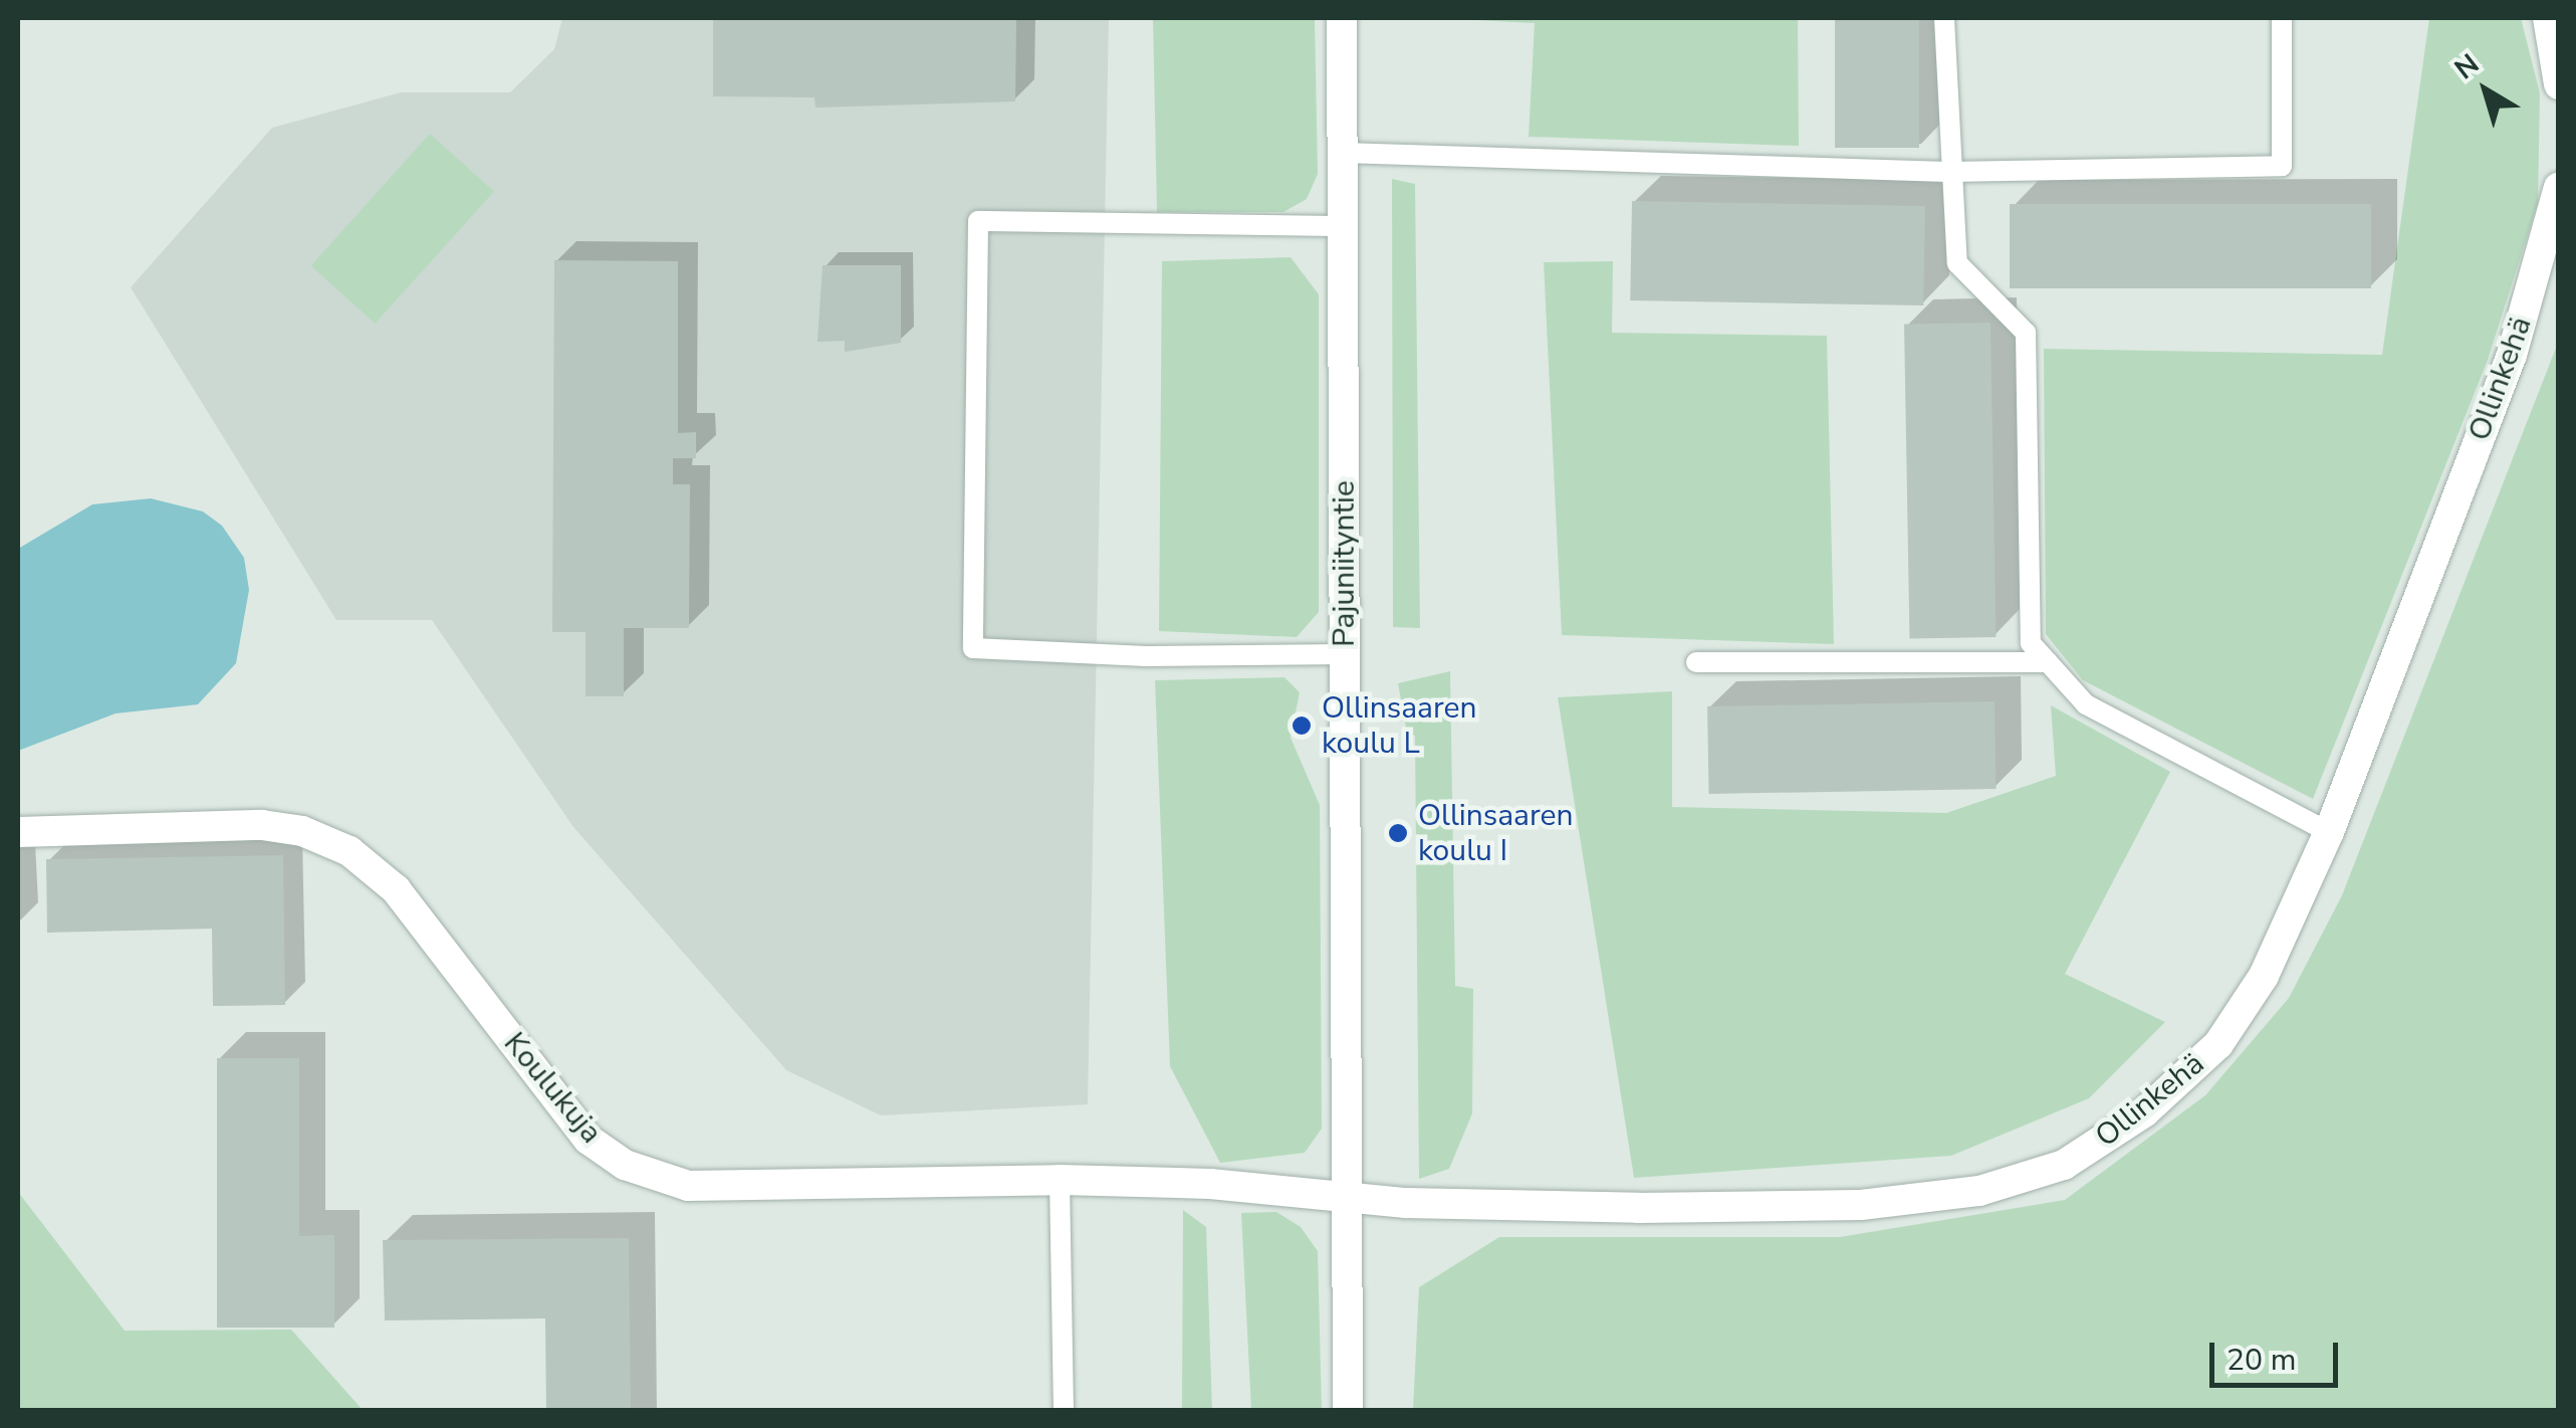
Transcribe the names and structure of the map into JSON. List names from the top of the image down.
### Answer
{
  "streets": {
    "street": ["Ollinkehä", "Pajuniityntie", "Koulukuja"]
  },
  "crossings": [
    ["Ollinkehä", "Pajuniityntie"],
    ["Ollinkehä", "Koulukuja"],
    ["Pajuniityntie", "Koulukuja"]
  ],
  "places": ["Ollinsaaren koulu L", "Ollinsaaren koulu I"],
  "scale_bar": "20 m",
  "north": "top left"
}
